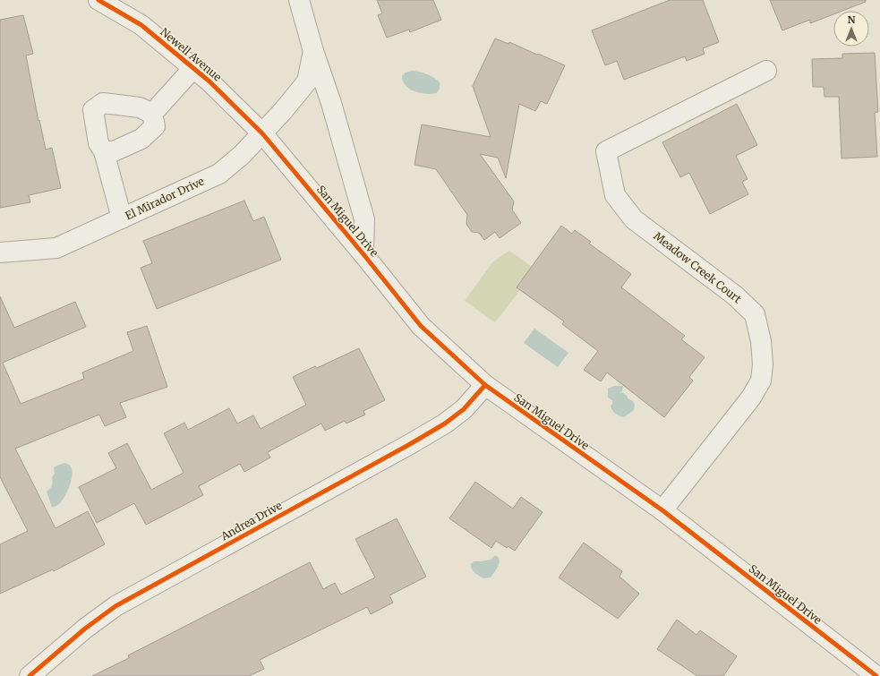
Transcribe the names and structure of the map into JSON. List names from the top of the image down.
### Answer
{
  "streets": {
    "street": [
      "Newell Avenue",
      "El Mirador Drive",
      "San Miguel Drive",
      "Meadow Creek Court",
      "Andrea Drive"
    ]
  },
  "crossings": [
    ["Newell Avenue", "El Mirador Drive"],
    ["Newell Avenue", "San Miguel Drive"],
    ["El Mirador Drive", "San Miguel Drive"],
    ["San Miguel Drive", "Meadow Creek Court"],
    ["San Miguel Drive", "Andrea Drive"]
  ],
  "north": "top"
}
